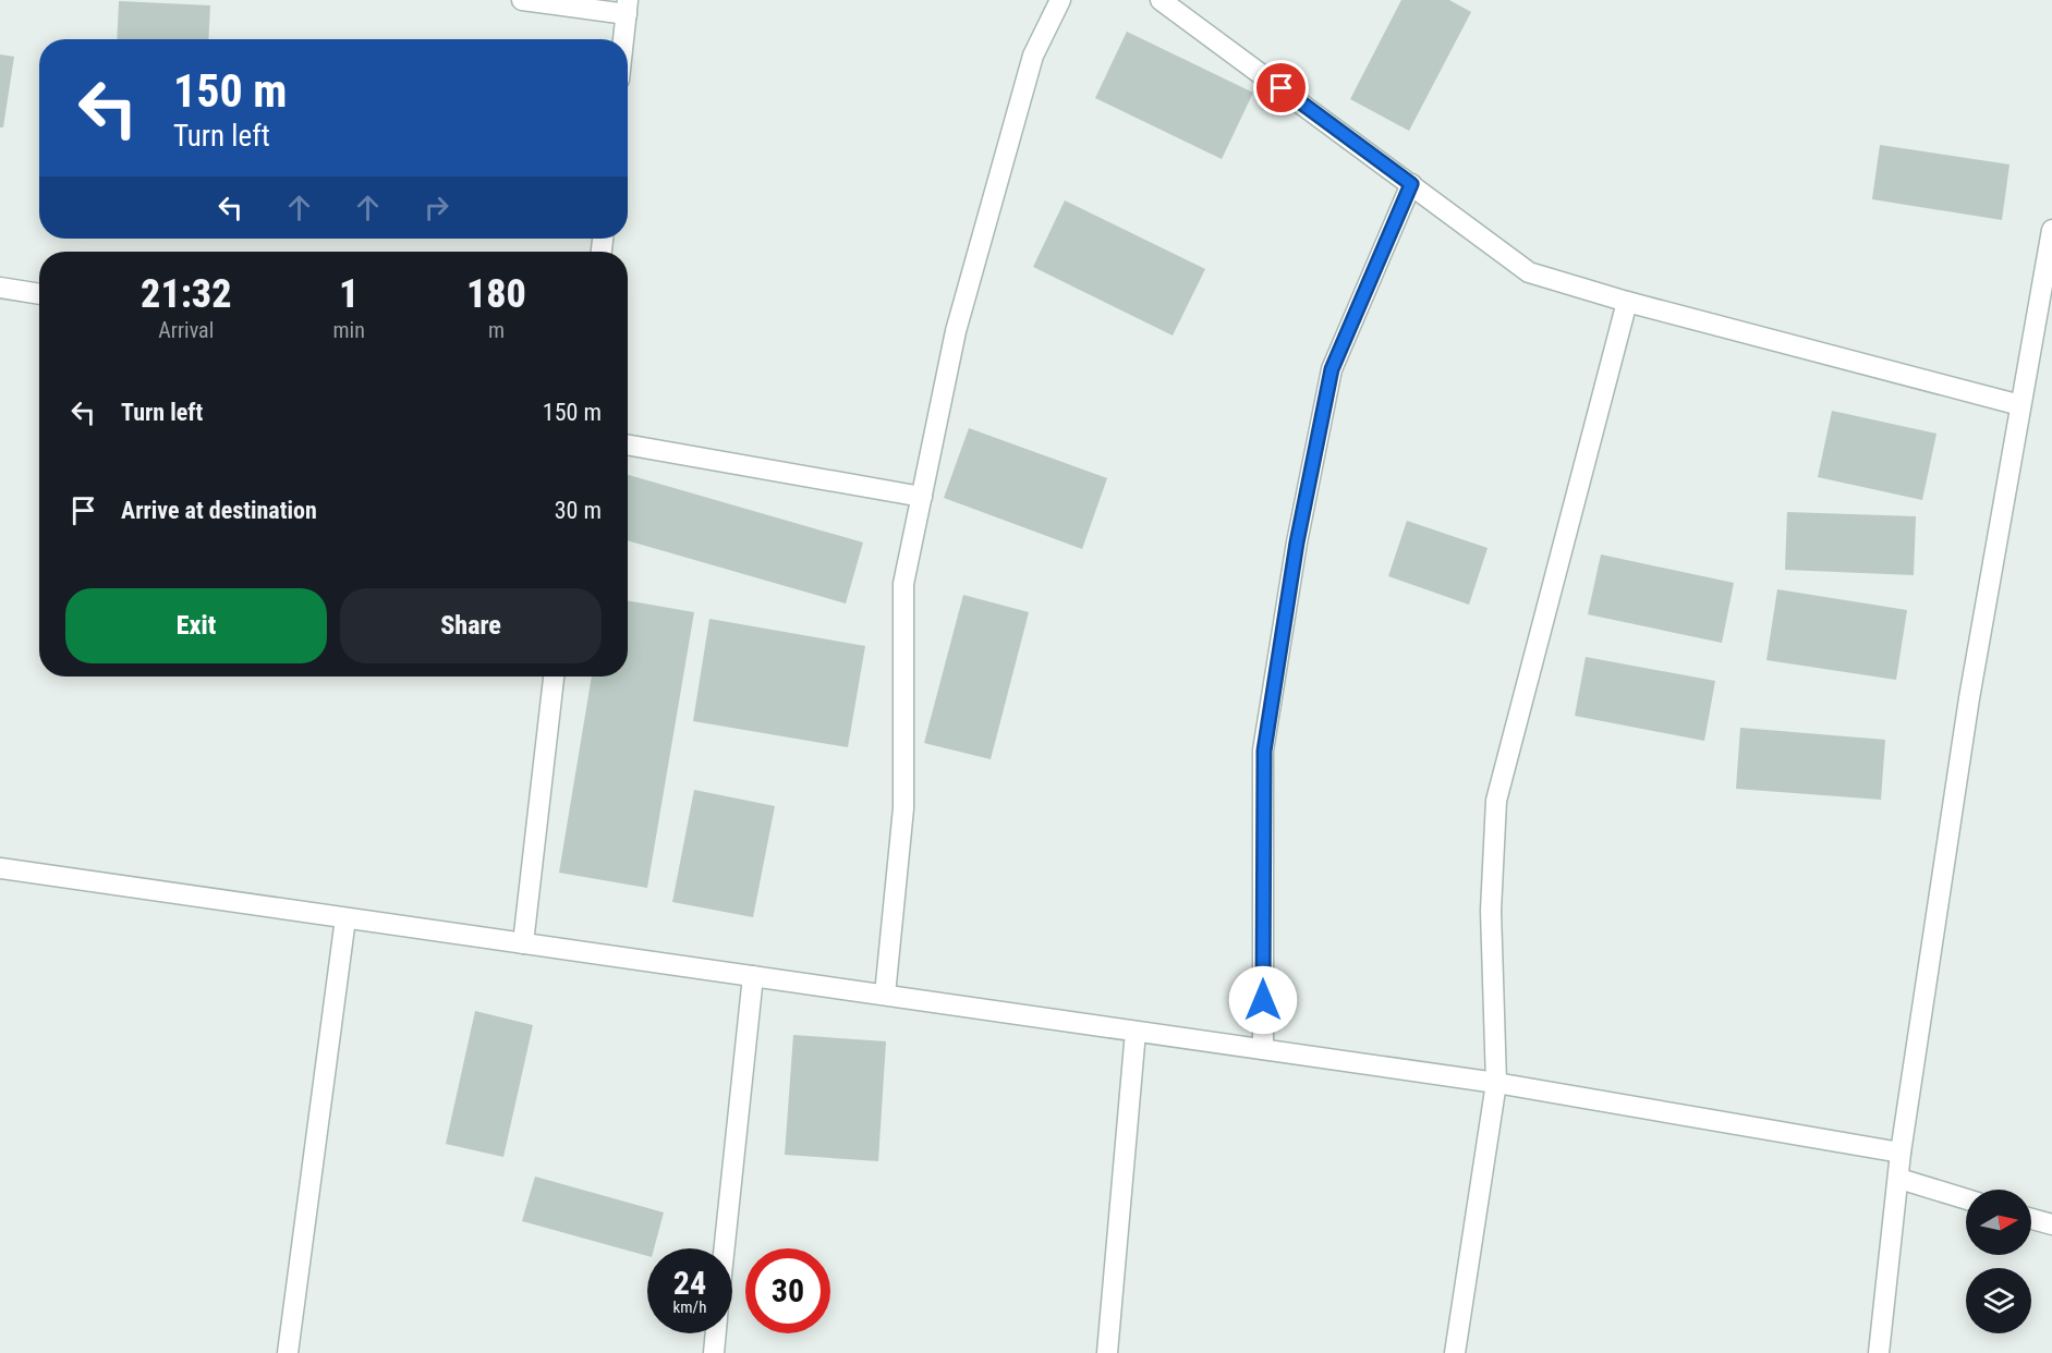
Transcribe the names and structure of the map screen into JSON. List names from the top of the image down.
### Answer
{
  "north": "right",
  "page": {
    "turn": ["150 m", "Turn left"],
    "eta": [
      "21:32",
      "Arrival",
      "1",
      "min",
      "180",
      "m"
    ],
    "list": [
      {
        "name": "Turn left",
        "value": "150 m"
      },
      {
        "name": "Arrive at destination",
        "value": "30 m"
      }
    ],
    "buttons": ["Exit", "Share"],
    "speed": "24 km/h",
    "limit": "30"
  }
}
